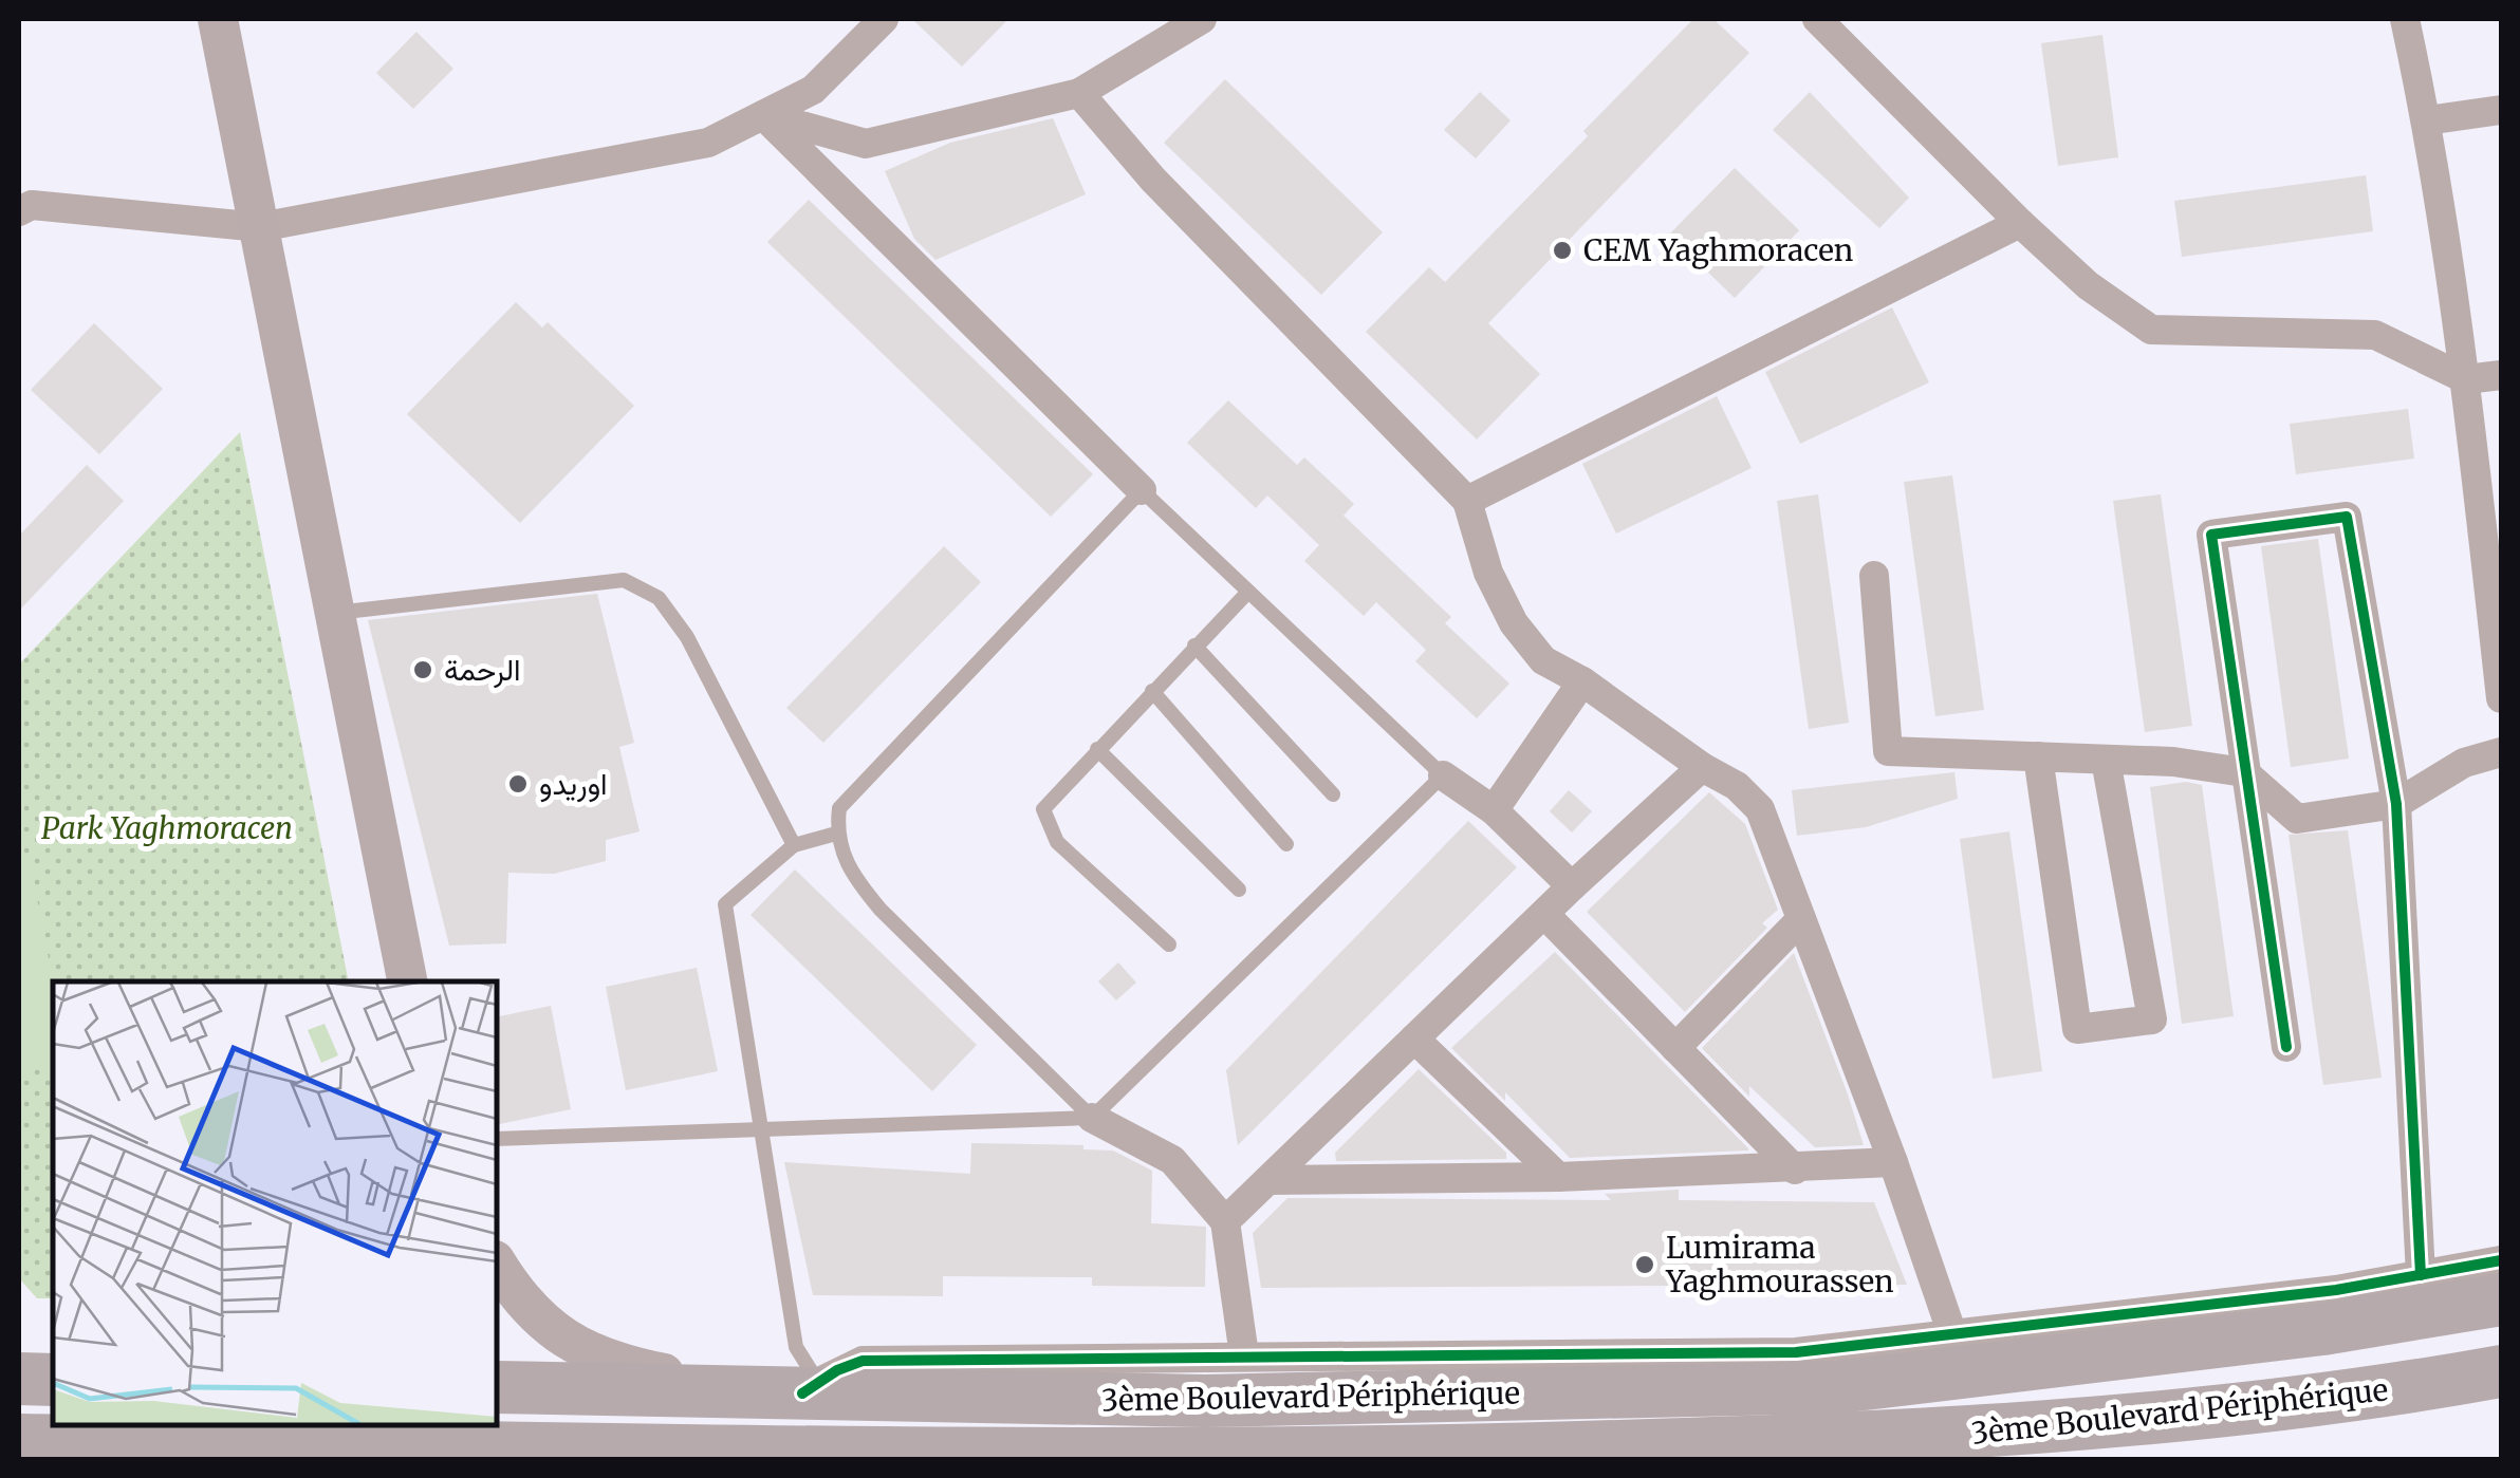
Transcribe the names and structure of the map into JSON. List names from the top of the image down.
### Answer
{
  "streets": {
    "highway": ["3ème Boulevard Périphérique"]
  },
  "parks": ["Park Yaghmoracen"],
  "places": [
    "CEM Yaghmoracen",
    "الرحمة",
    "اوريدو",
    "Lumirama Yaghmourassen"
  ]
}
